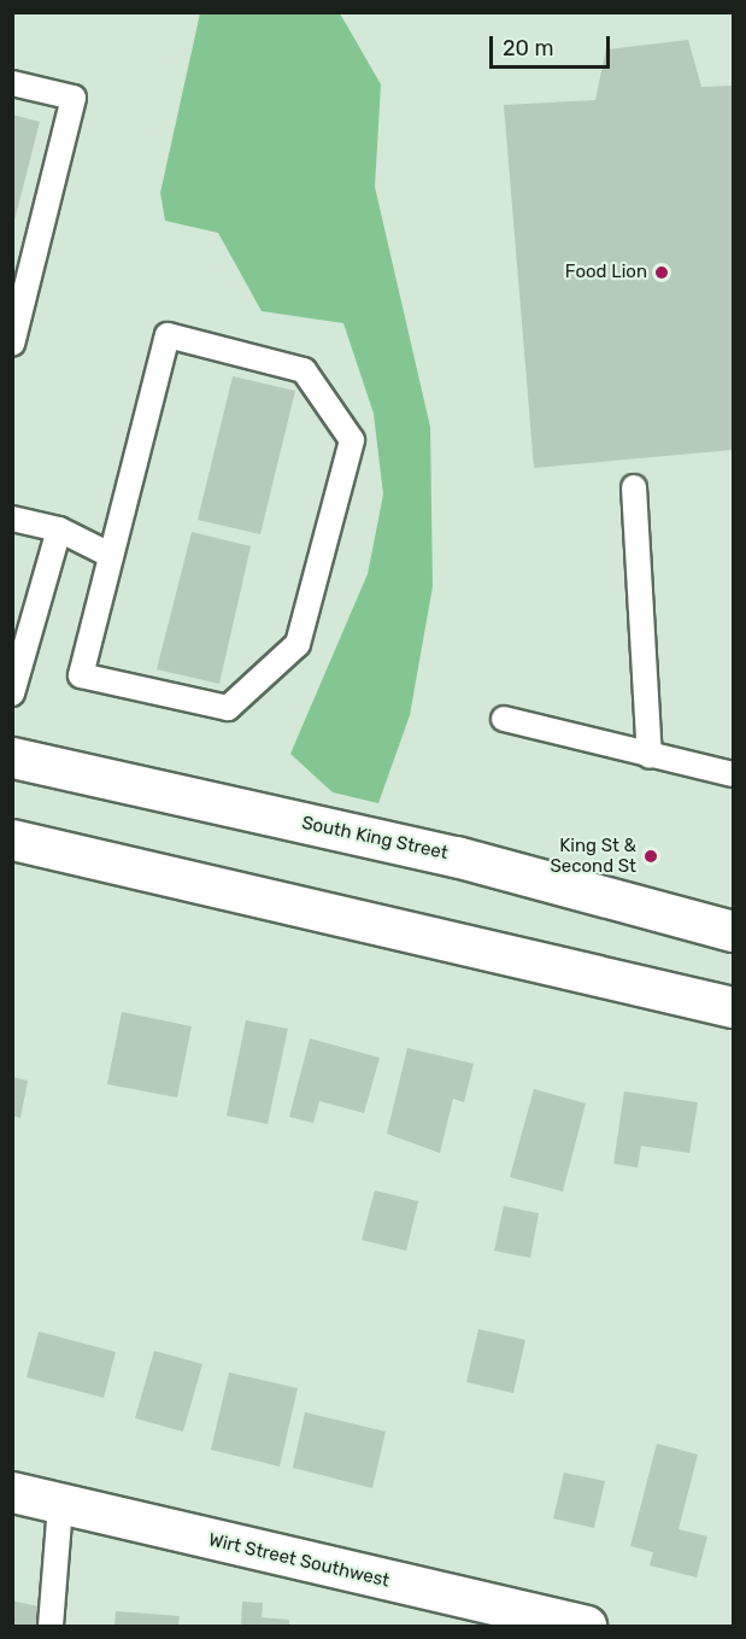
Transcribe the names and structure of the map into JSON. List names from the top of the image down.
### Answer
{
  "streets": {
    "main road": ["South King Street", "Wirt Street Southwest"]
  },
  "places": ["Food Lion", "King St & Second St"],
  "scale_bar": "20 m"
}
